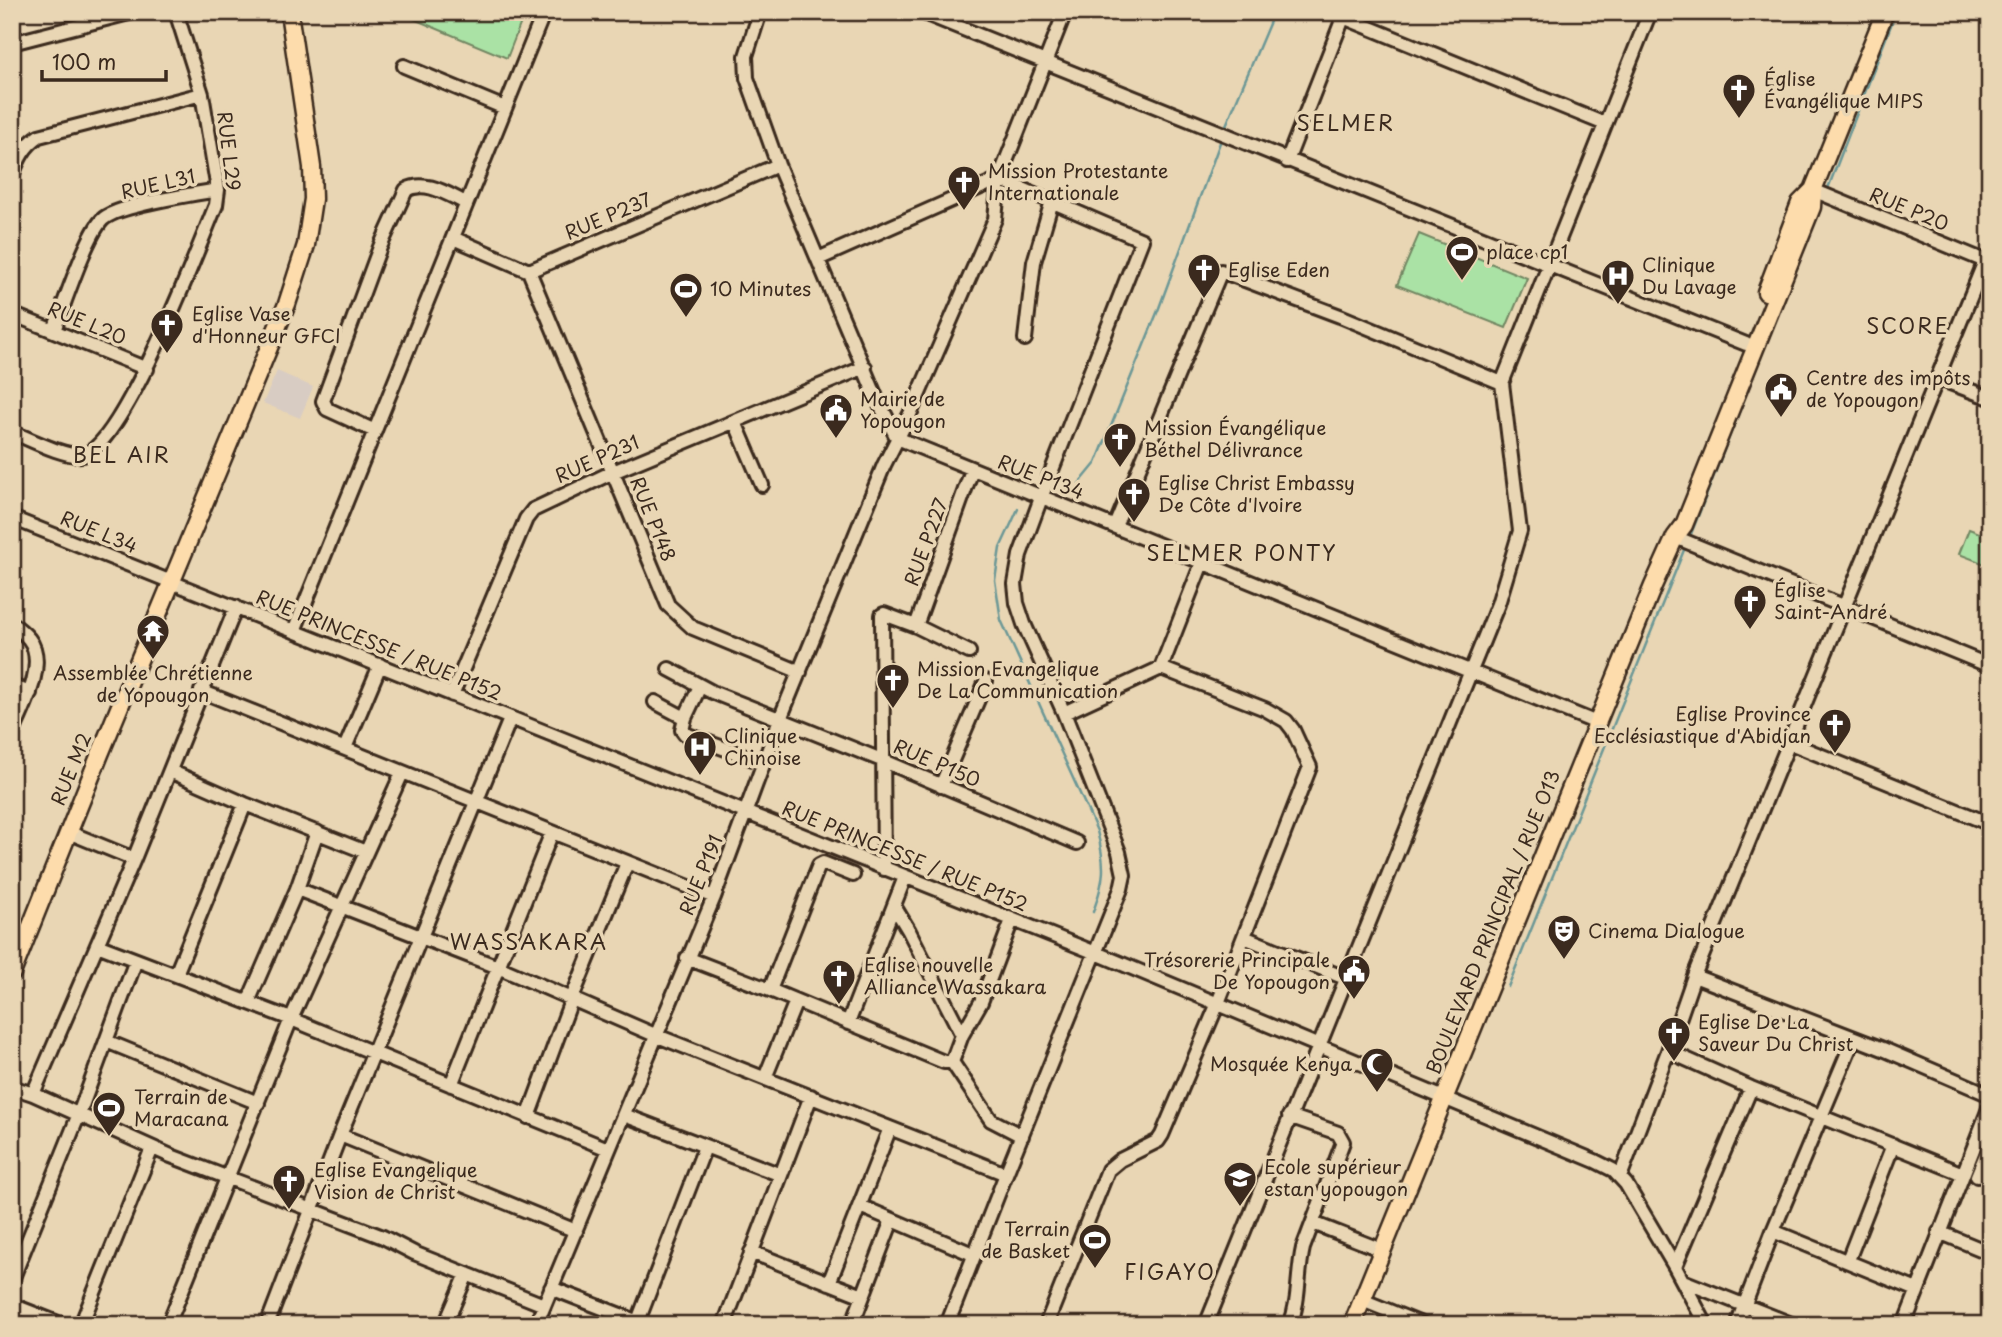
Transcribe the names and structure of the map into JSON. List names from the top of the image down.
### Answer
{
  "streets": {
    "main road": ["RUE M2", "BOULEVARD PRINCIPAL / RUE O13"],
    "street": [
      "RUE L29",
      "RUE L31",
      "RUE P20",
      "RUE P237",
      "RUE L20",
      "RUE P231",
      "RUE P134",
      "RUE P148",
      "RUE L34",
      "RUE P227",
      "RUE PRINCESSE / RUE P152",
      "RUE P150",
      "RUE P191"
    ]
  },
  "crossings": [
    ["RUE L29", "RUE L31"],
    ["RUE L29", "RUE L20"],
    ["RUE L31", "RUE L20"],
    ["RUE P20", "BOULEVARD PRINCIPAL / RUE O13"],
    ["RUE P237", "RUE P148"],
    ["RUE P231", "RUE P148"],
    ["RUE P231", "RUE PRINCESSE / RUE P152"],
    ["RUE P134", "RUE P227"],
    ["RUE P134", "RUE P191"],
    ["RUE P134", "BOULEVARD PRINCIPAL / RUE O13"],
    ["RUE P148", "RUE P191"],
    ["RUE L34", "RUE PRINCESSE / RUE P152"],
    ["RUE L34", "RUE M2"],
    ["RUE PRINCESSE / RUE P152", "RUE M2"],
    ["RUE PRINCESSE / RUE P152", "RUE P191"],
    ["RUE PRINCESSE / RUE P152", "BOULEVARD PRINCIPAL / RUE O13"],
    ["RUE P150", "RUE P191"]
  ],
  "districts": [
    "SELMER",
    "SCORE",
    "BEL AIR",
    "SELMER PONTY",
    "WASSAKARA",
    "FIGAYO"
  ],
  "places": {
    "church": [
      "Église Évangélique MIPS",
      "Mission Protestante Internationale",
      "Eglise Eden",
      "Eglise Vase d'Honneur GFCI",
      "Mission Évangélique Béthel Délivrance",
      "Eglise Christ Embassy De Côte d'Ivoire",
      "Église Saint-André",
      "Mission Evangelique De La Communication",
      "Eglise Province Ecclésiastique d'Abidjan",
      "Eglise nouvelle Alliance Wassakara",
      "Eglise De La Saveur Du Christ",
      "Eglise Evangelique Vision de Christ"
    ],
    "sports": [
      "place cp1",
      "1O Minutes",
      "Terrain de Maracana",
      "Terrain de Basket"
    ],
    "hospital": ["Clinique Du Lavage", "Clinique Chinoise"],
    "public building": ["Centre des impôts de Yopougon", "Mairie de Yopougon", "Trésorerie Principale De Yopougon"],
    "temple": ["Assemblée Chrétienne de Yopougon"],
    "theatre": ["Cinema Dialogue"],
    "mosque": ["Mosquée Kenya"],
    "school or university": ["Ecole supérieur estan yopougon"]
  },
  "scale_bar": "100 m"
}
